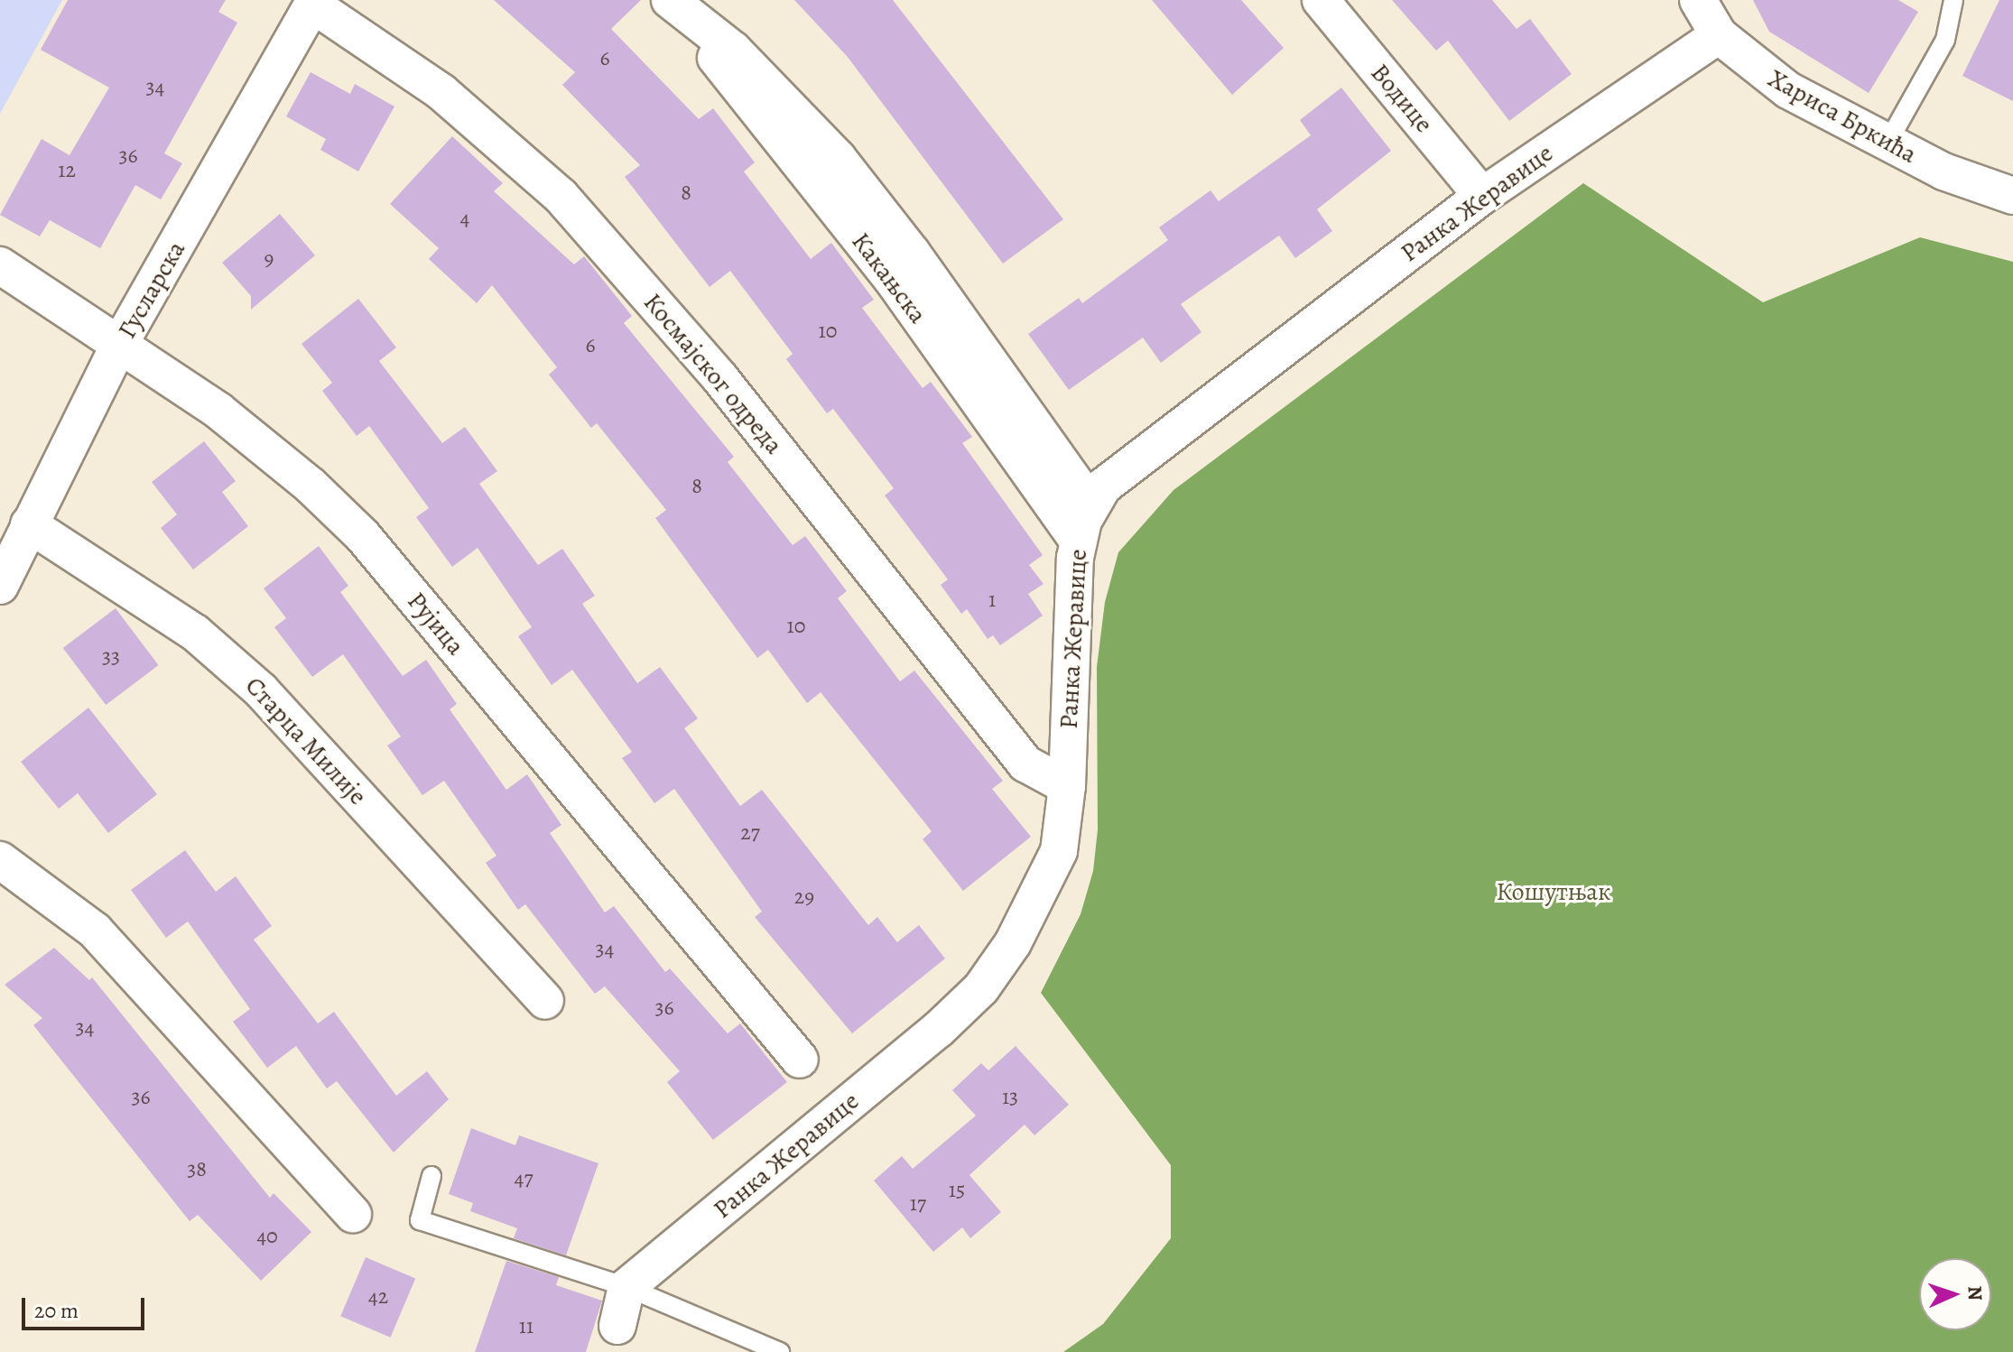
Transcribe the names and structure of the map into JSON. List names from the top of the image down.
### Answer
{
  "streets": {
    "street": [
      "Водице",
      "Хариса Бркића",
      "Ранка Жеравице",
      "Какањска",
      "Гусларска",
      "Космајског одреда",
      "Рујица",
      "Старца Милије"
    ]
  },
  "crossings": [
    ["Водице", "Ранка Жеравице"],
    ["Хариса Бркића", "Ранка Жеравице"],
    ["Ранка Жеравице", "Какањска"],
    ["Ранка Жеравице", "Космајског одреда"],
    ["Гусларска", "Космајског одреда"],
    ["Гусларска", "Рујица"],
    ["Гусларска", "Старца Милије"]
  ],
  "parks": ["Кошутњак"],
  "house_numbers": [
    "6",
    "34",
    "36",
    "12",
    "8",
    "4",
    "9",
    "10",
    "6",
    "8",
    "1",
    "10",
    "33",
    "27",
    "29",
    "34",
    "36",
    "34",
    "36",
    "13",
    "38",
    "47",
    "15",
    "17",
    "40",
    "42",
    "11"
  ],
  "scale_bar": "20 m",
  "north": "right"
}
